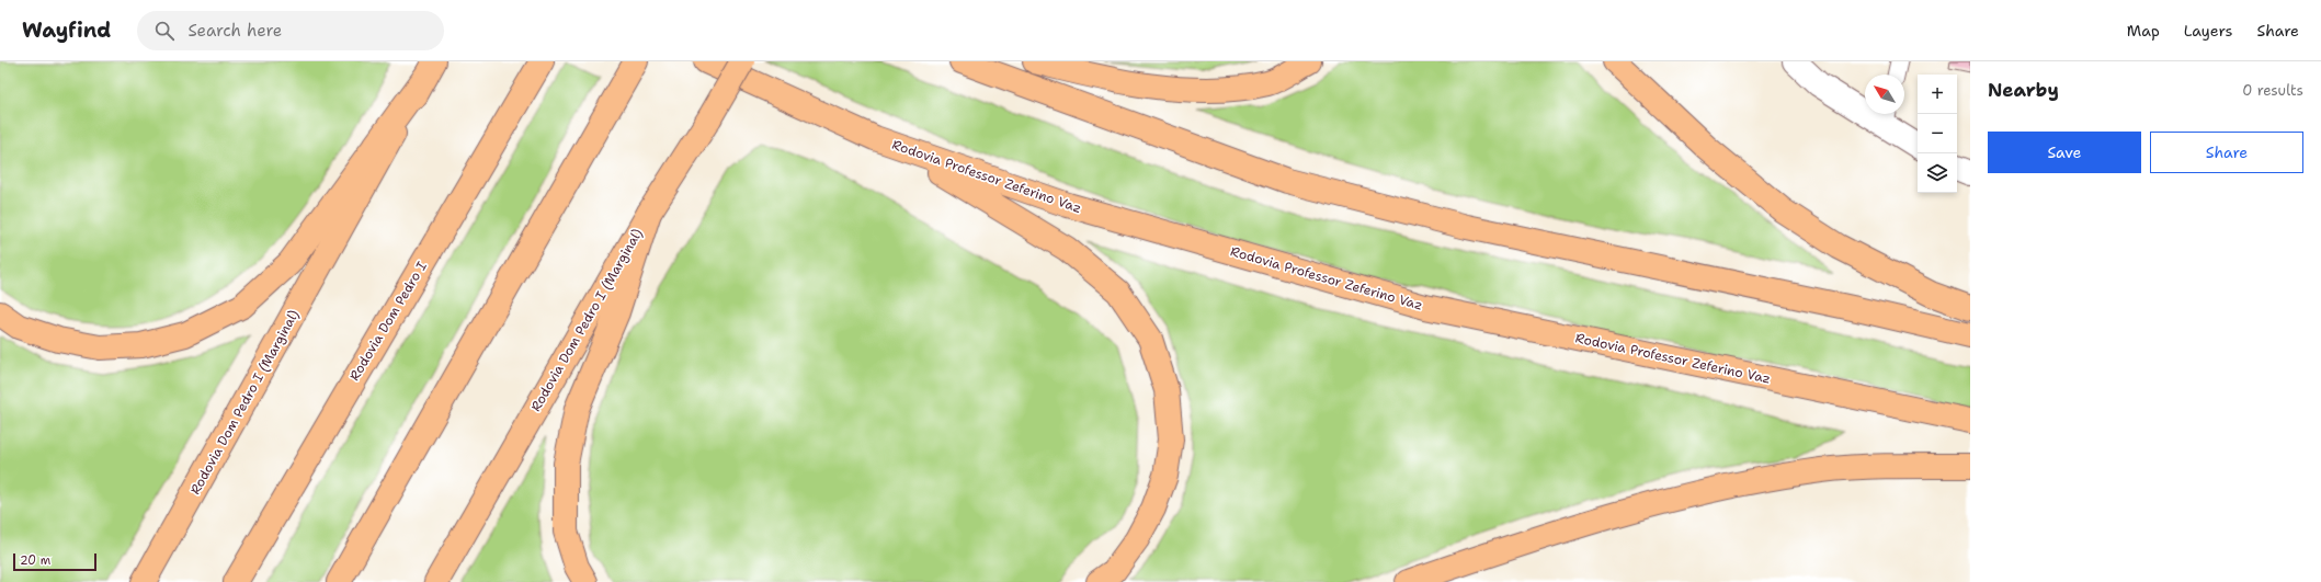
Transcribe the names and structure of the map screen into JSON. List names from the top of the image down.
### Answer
{
  "streets": {
    "highway": ["Rodovia Professor Zeferino Vaz", "Rodovia Dom Pedro I (Marginal)", "Rodovia Dom Pedro I"]
  },
  "scale_bar": "20 m",
  "north": "top left",
  "page": {
    "header": "Wayfind",
    "search": "Search here",
    "nav": ["Map", "Layers", "Share"],
    "heading": ["Nearby", "0 results"],
    "map_buttons": ["+", "−"],
    "buttons": ["Save", "Share"],
    "scale": "20 m"
  }
}
